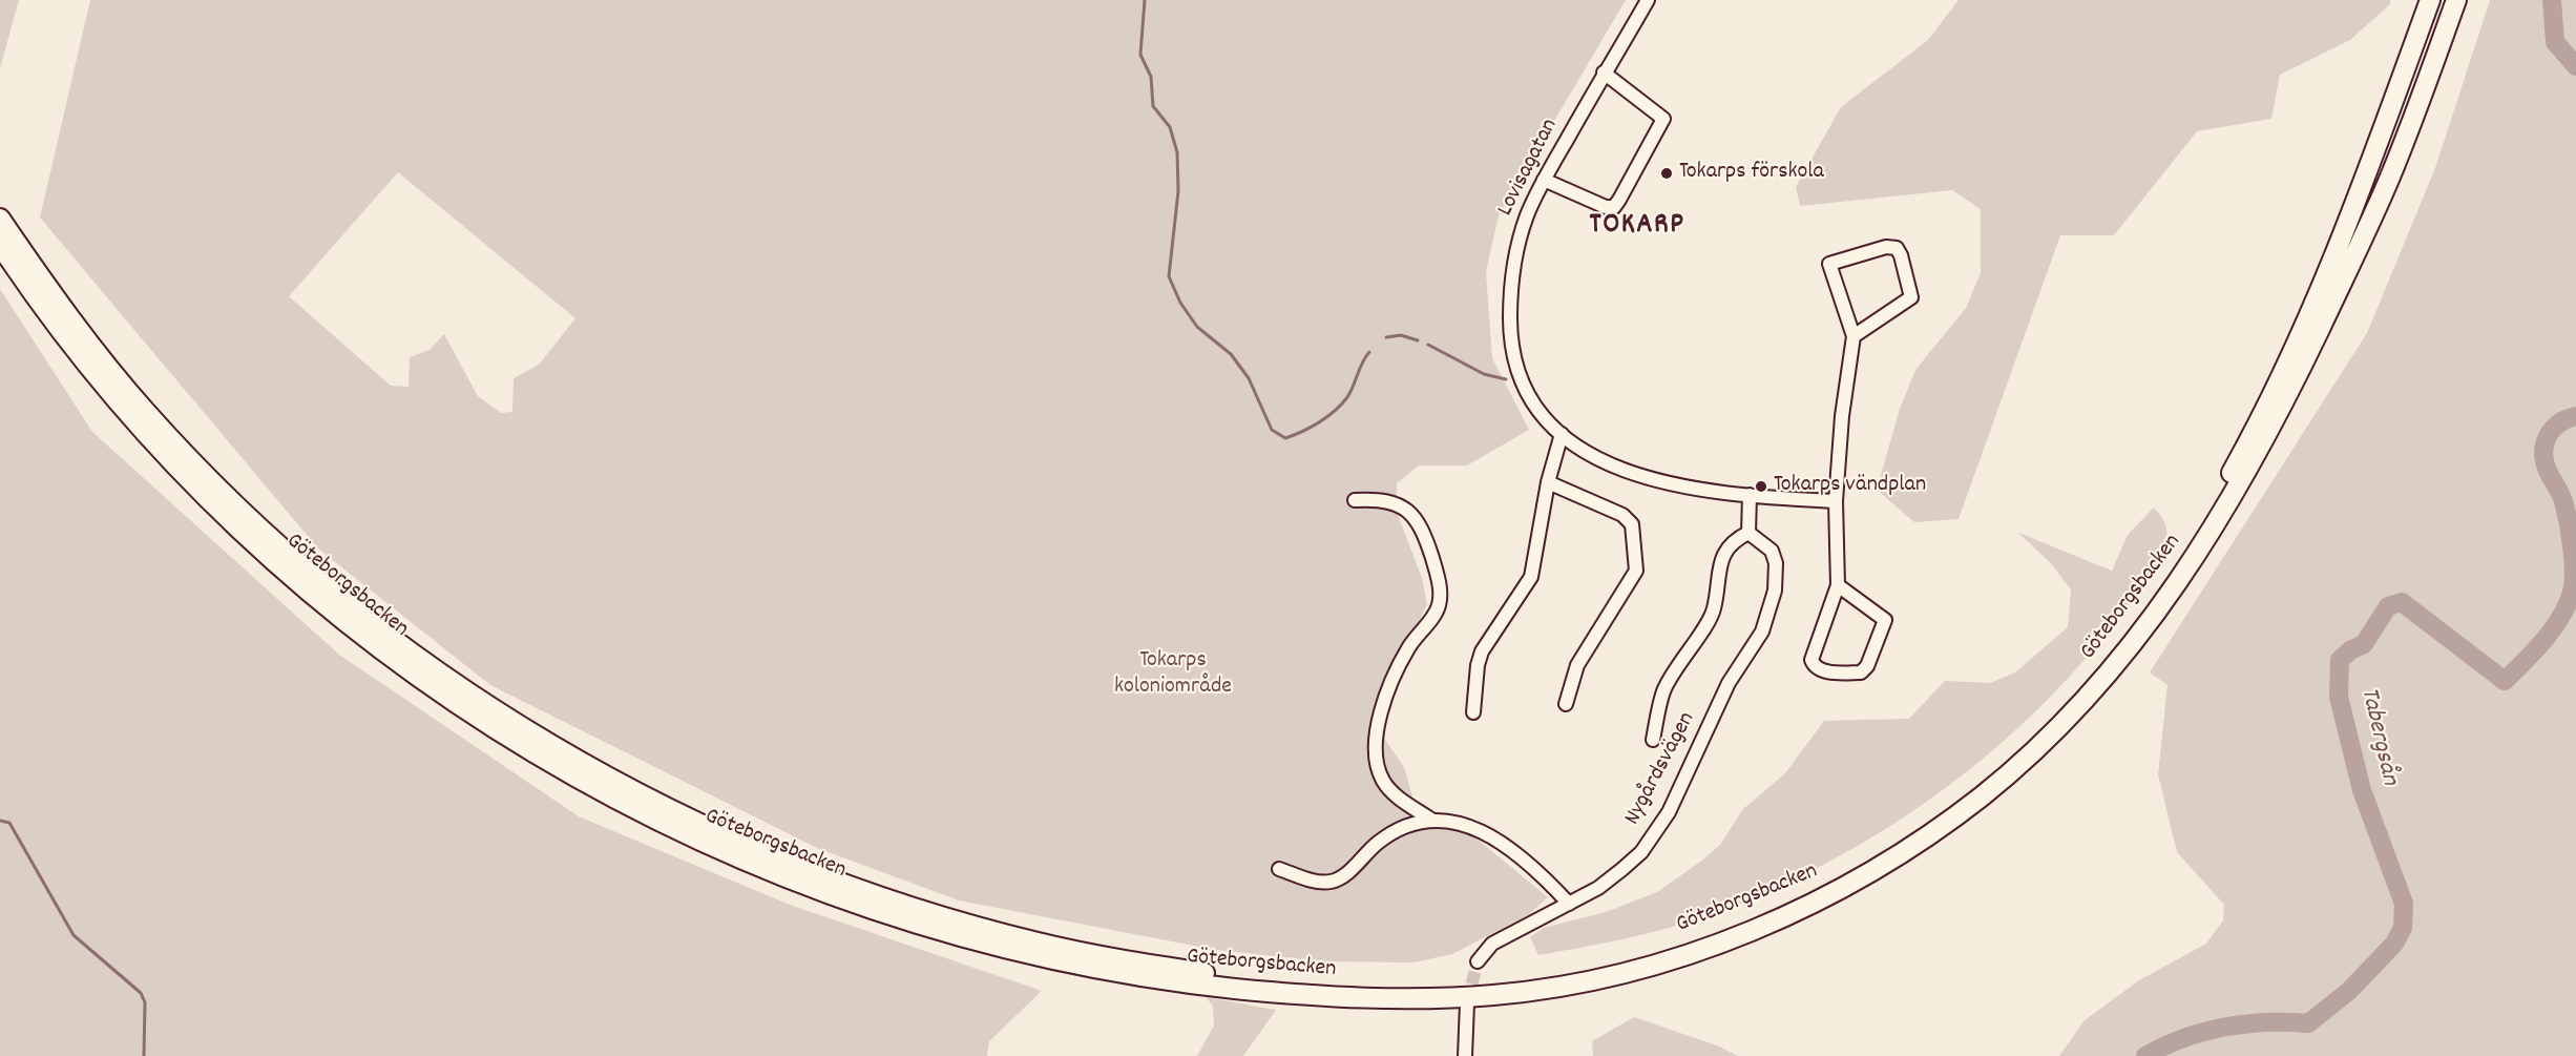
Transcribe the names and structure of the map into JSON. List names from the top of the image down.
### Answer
{
  "streets": {
    "highway": ["Göteborgsbacken"],
    "street": ["Lovisagatan", "Nygårdsvägen"]
  },
  "districts": ["TOKARP"],
  "water": ["Tabergsån"],
  "parks": ["Tokarps koloniområde"],
  "places": ["Tokarps förskola", "Tokarps vändplan"]
}
